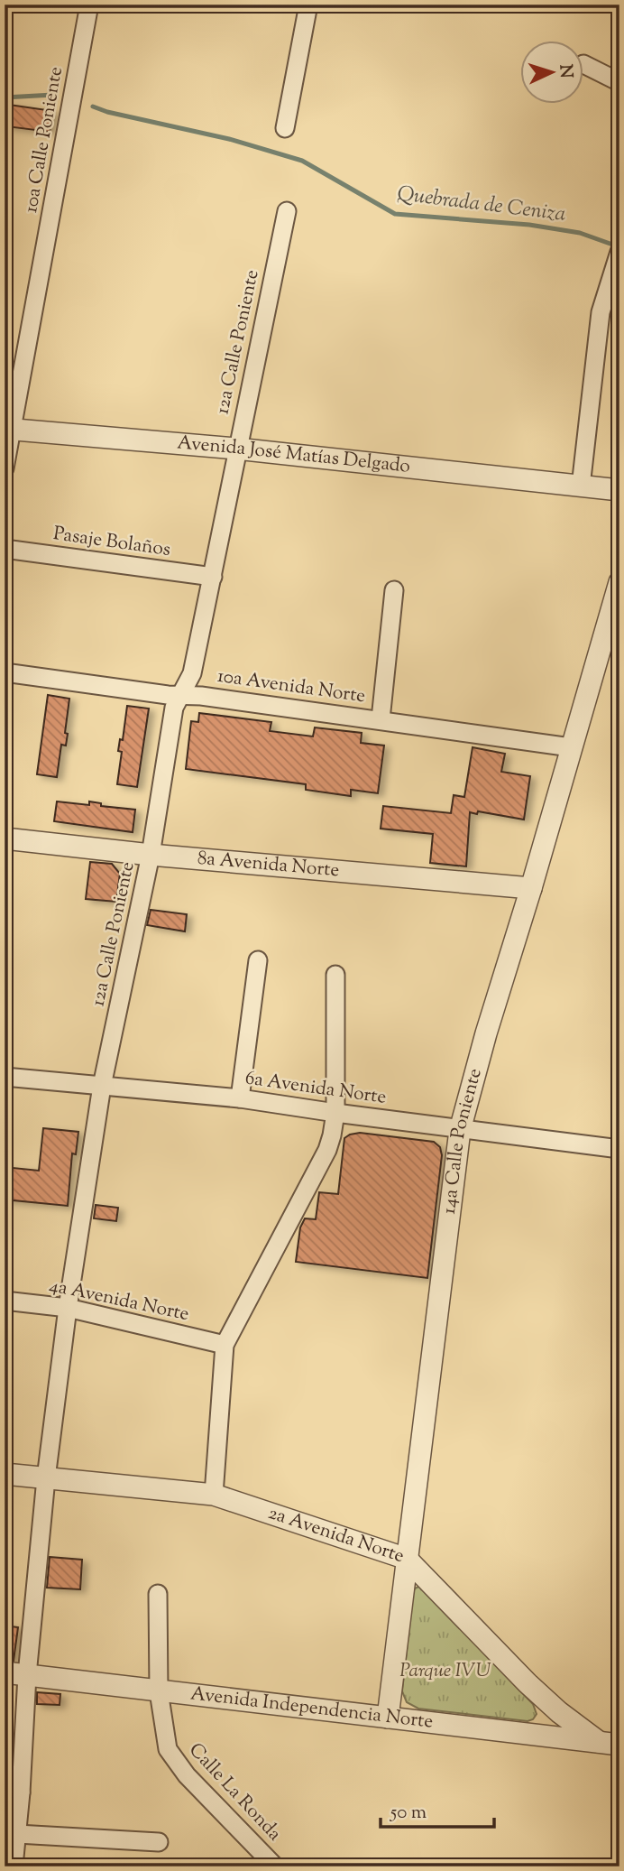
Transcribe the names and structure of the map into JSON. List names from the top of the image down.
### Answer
{
  "streets": {
    "street": [
      "10a Calle Poniente",
      "12a Calle Poniente",
      "Avenida José Matías Delgado",
      "Pasaje Bolaños",
      "10a Avenida Norte",
      "8a Avenida Norte",
      "6a Avenida Norte",
      "14a Calle Poniente",
      "4a Avenida Norte",
      "2a Avenida Norte",
      "Avenida Independencia Norte",
      "Calle La Ronda"
    ]
  },
  "crossings": [
    ["10a Calle Poniente", "Avenida José Matías Delgado"],
    ["12a Calle Poniente", "Avenida José Matías Delgado"],
    ["12a Calle Poniente", "Pasaje Bolaños"],
    ["12a Calle Poniente", "10a Avenida Norte"],
    ["12a Calle Poniente", "8a Avenida Norte"],
    ["12a Calle Poniente", "6a Avenida Norte"],
    ["12a Calle Poniente", "4a Avenida Norte"],
    ["12a Calle Poniente", "2a Avenida Norte"],
    ["12a Calle Poniente", "Avenida Independencia Norte"],
    ["10a Avenida Norte", "14a Calle Poniente"],
    ["8a Avenida Norte", "14a Calle Poniente"],
    ["6a Avenida Norte", "14a Calle Poniente"],
    ["14a Calle Poniente", "2a Avenida Norte"],
    ["14a Calle Poniente", "Avenida Independencia Norte"],
    ["2a Avenida Norte", "Avenida Independencia Norte"],
    ["Avenida Independencia Norte", "Calle La Ronda"]
  ],
  "water": ["Quebrada de Ceniza"],
  "parks": ["Parque IVU"],
  "scale_bar": "50 m",
  "north": "right"
}
